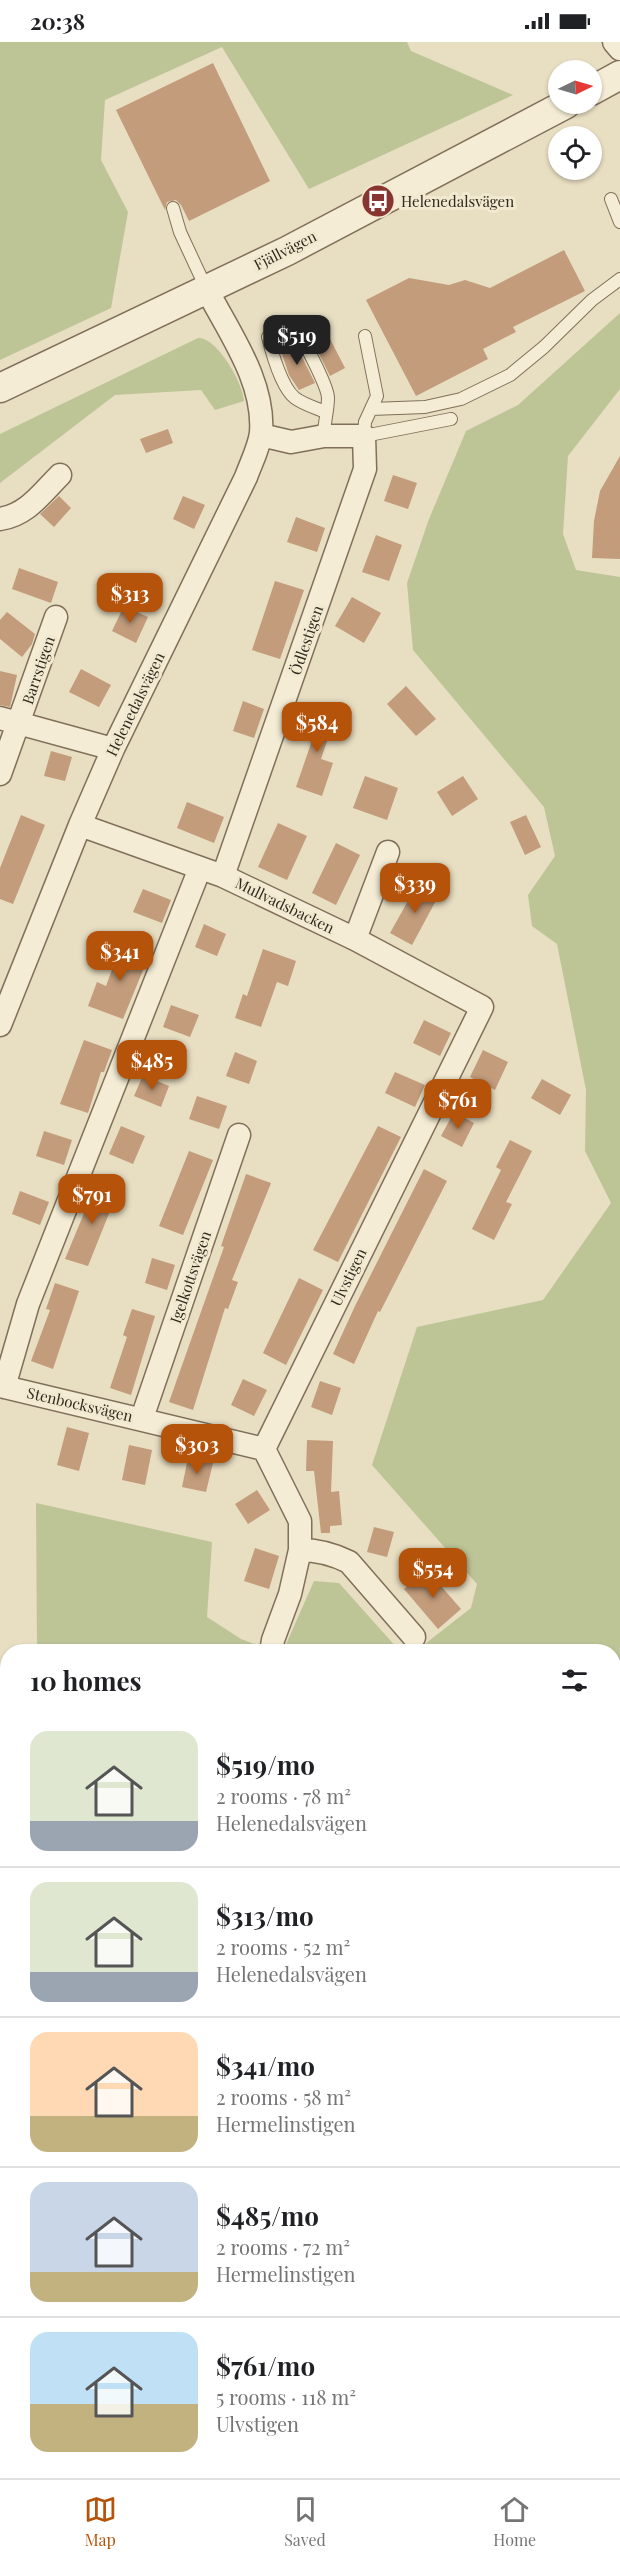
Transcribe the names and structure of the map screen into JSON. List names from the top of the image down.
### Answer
{
  "streets": {
    "street": [
      "Fjällvägen",
      "Ödlestigen",
      "Barrstigen",
      "Helenedalsvägen",
      "Mullvadsbacken",
      "Igelkottsvägen",
      "Ulvstigen",
      "Stenbocksvägen"
    ]
  },
  "crossings": [
    ["Fjällvägen", "Helenedalsvägen"],
    ["Ödlestigen", "Mullvadsbacken"],
    ["Barrstigen", "Helenedalsvägen"],
    ["Helenedalsvägen", "Mullvadsbacken"],
    ["Mullvadsbacken", "Ulvstigen"],
    ["Igelkottsvägen", "Stenbocksvägen"],
    ["Ulvstigen", "Stenbocksvägen"]
  ],
  "places": {
    "bus stop": ["Helenedalsvägen"]
  },
  "north": "right",
  "page": {
    "status": "20:38",
    "price": [
      "$519",
      "$313",
      "$584",
      "$339",
      "$341",
      "$485",
      "$761",
      "$791",
      "$303",
      "$554"
    ],
    "heading": "10 homes",
    "list": [
      {
        "name": "$519/mo",
        "note": "2 rooms · 78 m² · Helenedalsvägen"
      },
      {
        "name": "$313/mo",
        "note": "2 rooms · 52 m² · Helenedalsvägen"
      },
      {
        "name": "$341/mo",
        "note": "2 rooms · 58 m² · Hermelinstigen"
      },
      {
        "name": "$485/mo",
        "note": "2 rooms · 72 m² · Hermelinstigen"
      },
      {
        "name": "$761/mo",
        "note": "5 rooms · 118 m² · Ulvstigen"
      }
    ],
    "tabs": ["Map", "Saved", "Home"]
  }
}
